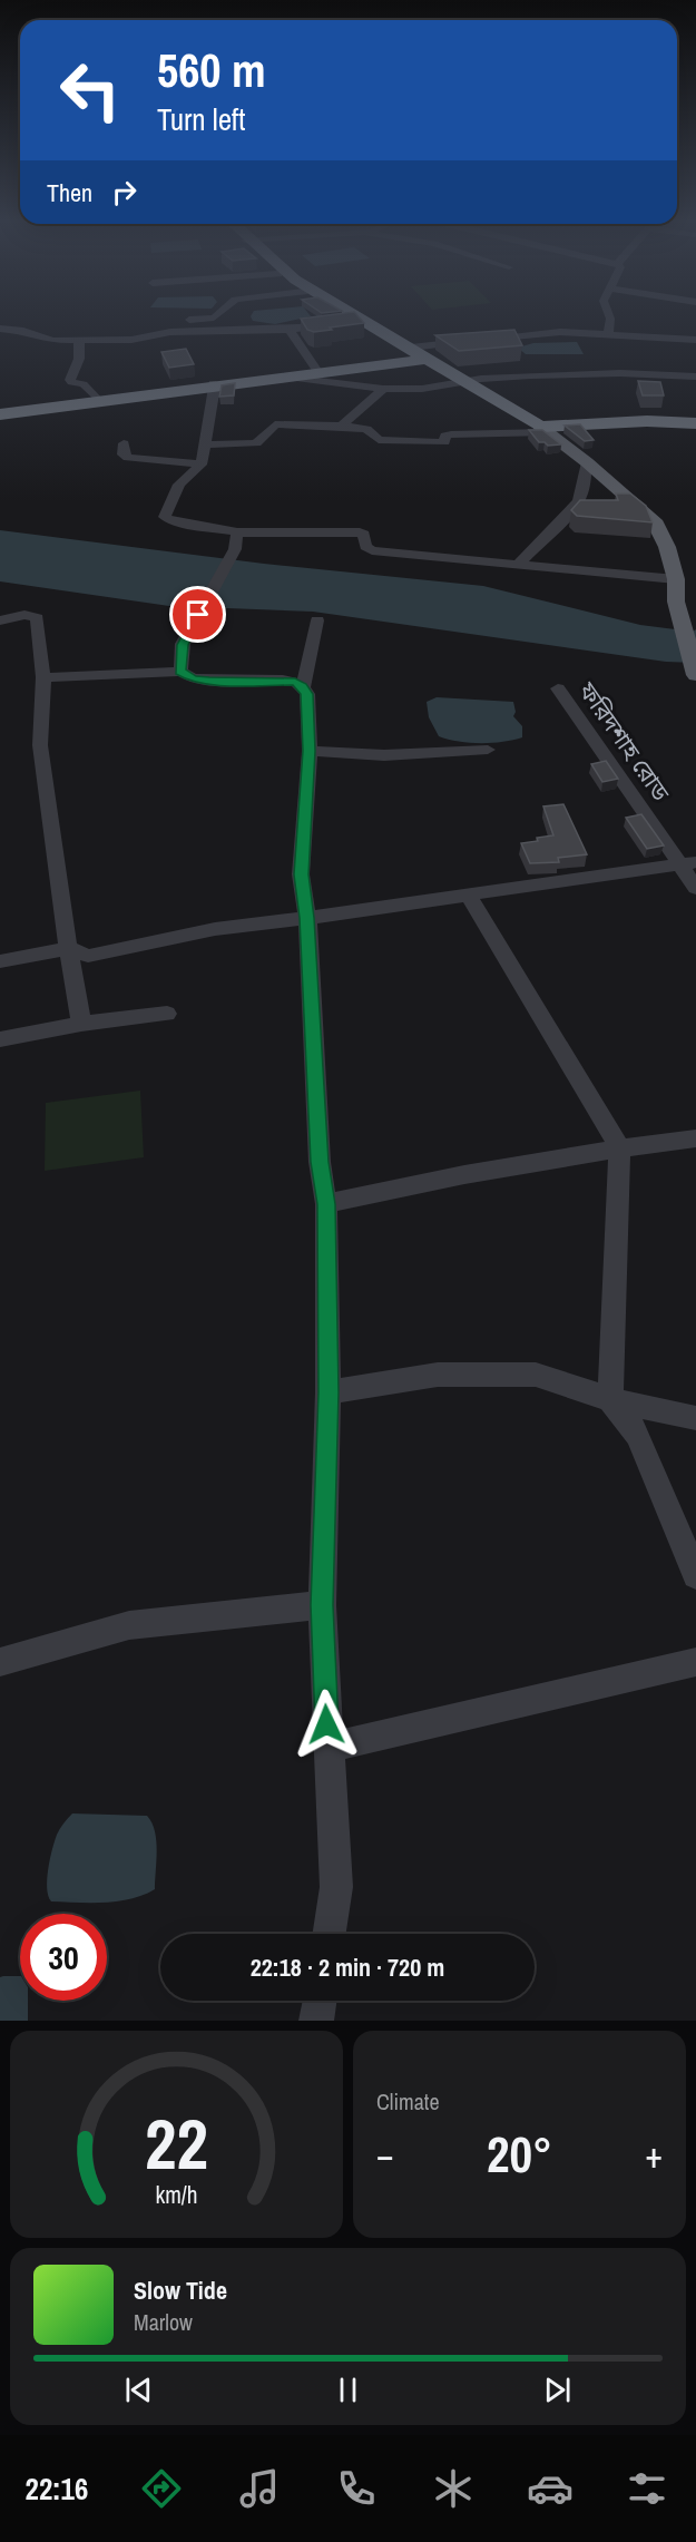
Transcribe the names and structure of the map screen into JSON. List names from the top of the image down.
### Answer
{
  "streets": {
    "street": ["ফরিদশাহ রোড"]
  },
  "page": {
    "turn": ["560 m", "Turn left"],
    "then": "Then",
    "limit": "30",
    "trip": "22:18 · 2 min · 720 m",
    "tile": "Climate",
    "heat": ["−", "20°", "+"],
    "song": ["Slow Tide", "Marlow"],
    "tabs": "22:16",
    "gauge": ["22", "km/h"]
  }
}
